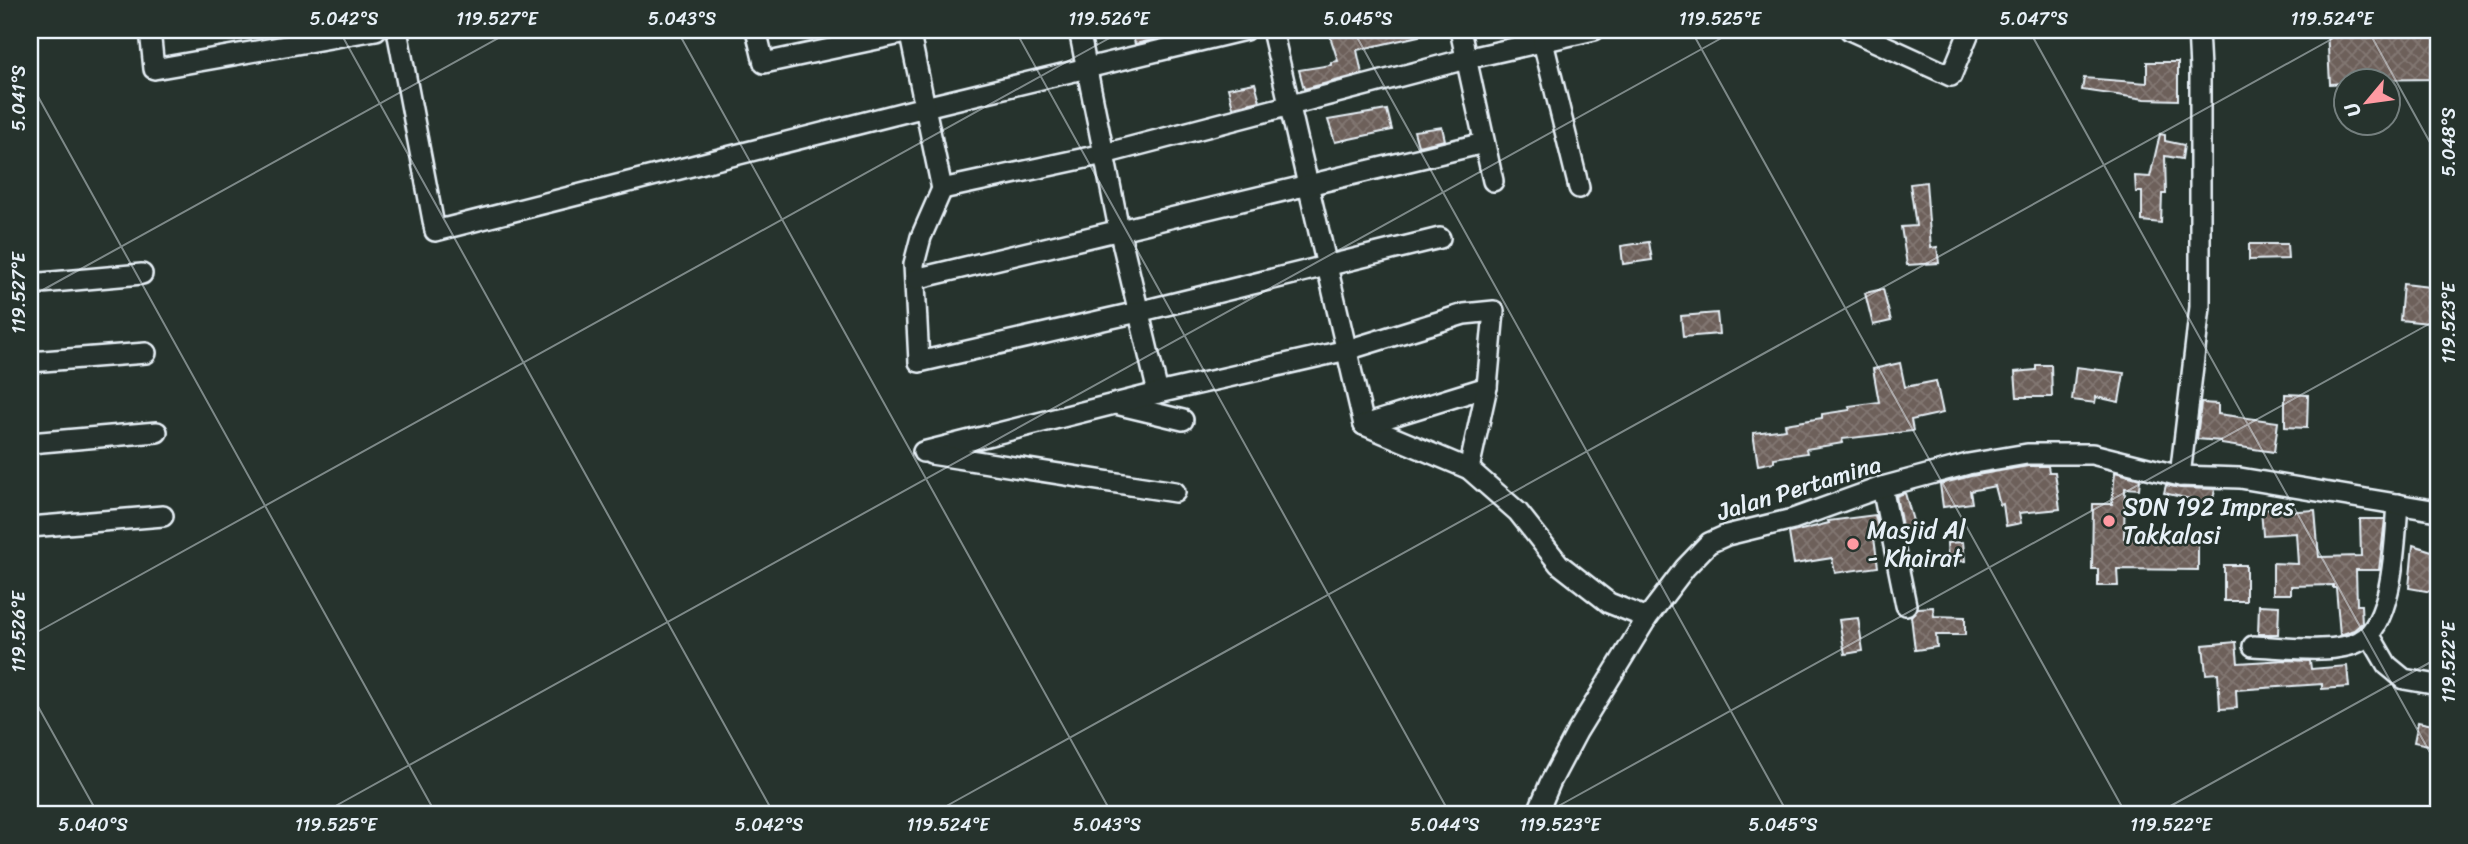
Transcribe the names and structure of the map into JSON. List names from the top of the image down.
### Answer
{
  "streets": {
    "street": ["Jalan Pertamina"]
  },
  "places": ["SDN 192 Impres Takkalasi", "Masjid Al - Khairat"],
  "north": "bottom left",
  "coordinates": [
    "5.042°S",
    "119.527°E",
    "5.043°S",
    "119.526°E",
    "5.045°S",
    "119.525°E",
    "5.047°S",
    "119.524°E",
    "5.041°S",
    "5.048°S",
    "119.523°E",
    "119.522°E",
    "5.040°S",
    "5.044°S"
  ]
}
